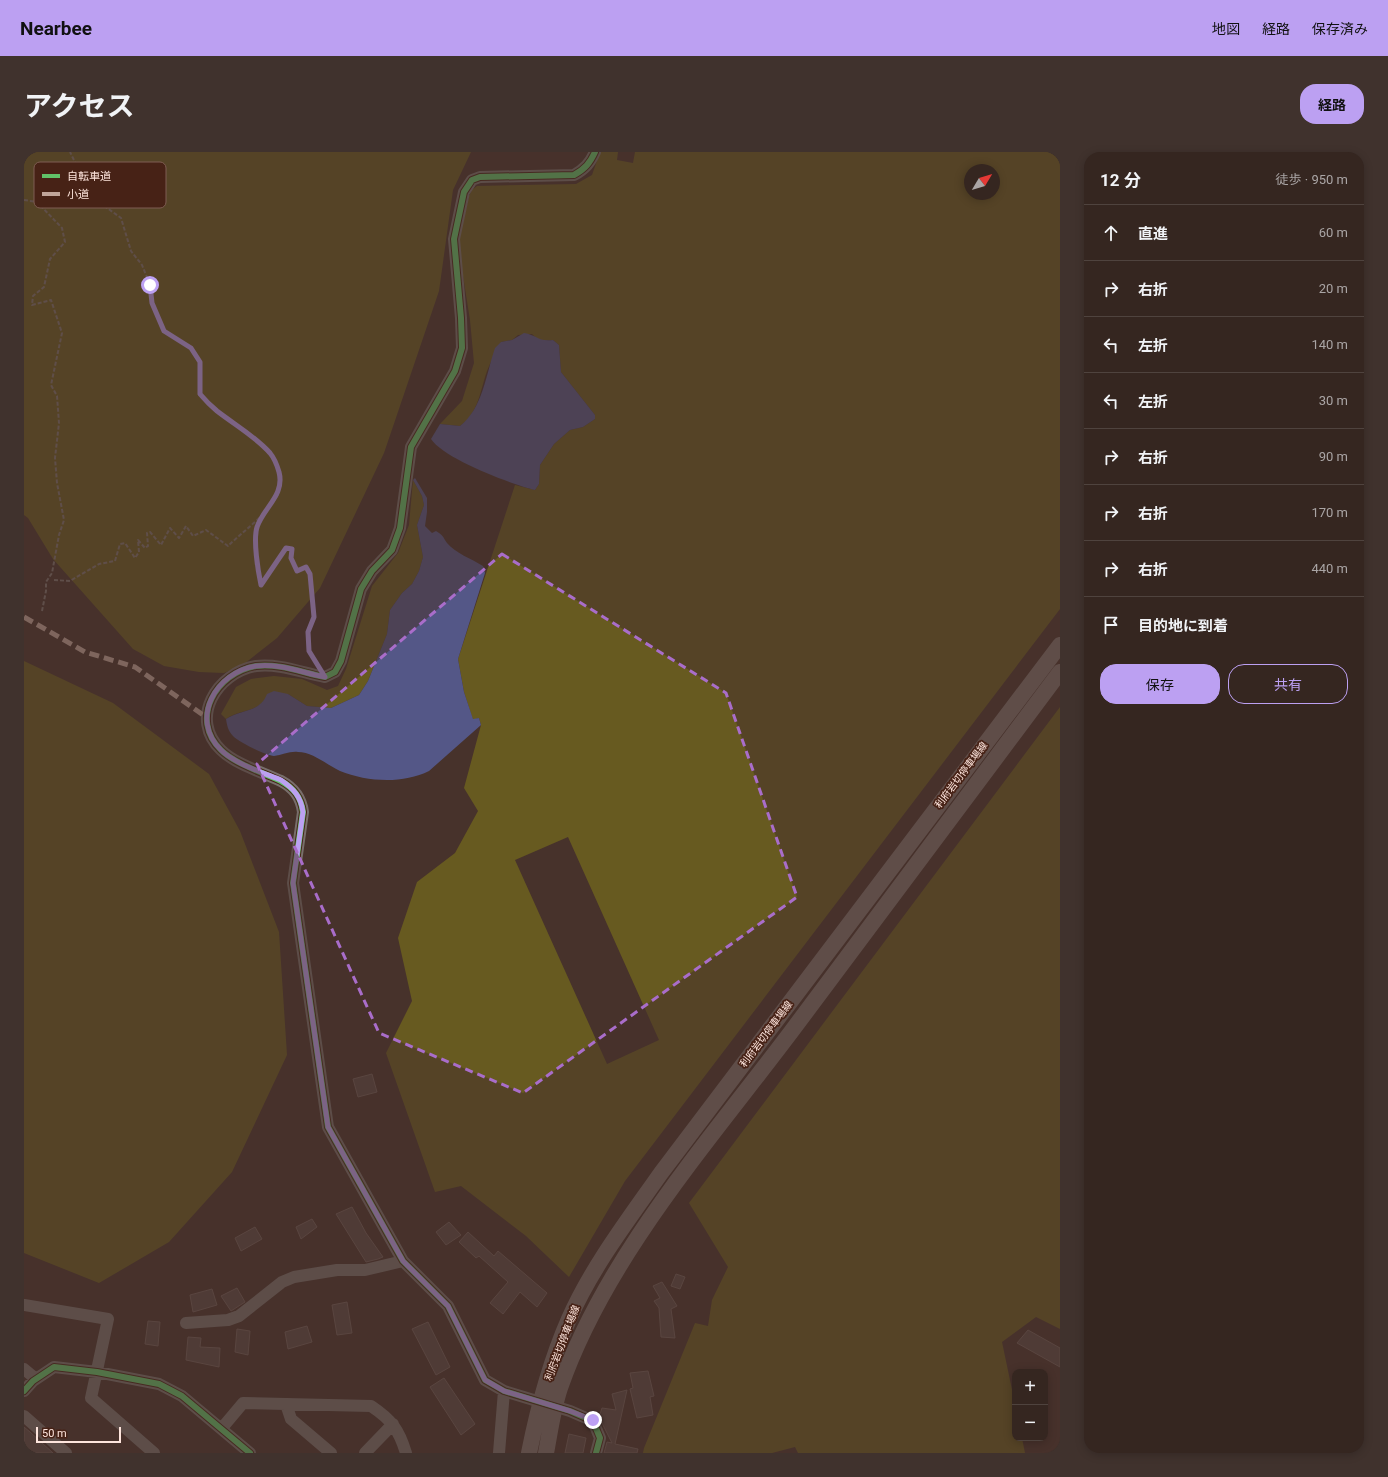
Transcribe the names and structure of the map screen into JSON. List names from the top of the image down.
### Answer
{
  "streets": {
    "main road": ["利府岩切停車場線"]
  },
  "legend": ["自転車道", "小道"],
  "scale_bar": "50 m",
  "north": "top right",
  "page": {
    "header": "Nearbee",
    "nav": ["地図", "経路", "保存済み"],
    "title": "アクセス",
    "buttons": [
      "経路",
      ["保存", "共有"]
    ],
    "heading": ["12 分", "徒歩 · 950 m"],
    "list": [
      ["直進", "60 m"],
      ["右折", "20 m"],
      ["左折", "140 m"],
      ["左折", "30 m"],
      ["右折", "90 m"],
      ["右折", "170 m"],
      ["右折", "440 m"],
      "目的地に到着"
    ],
    "map_buttons": ["+", "−"],
    "scale": "50 m"
  }
}
